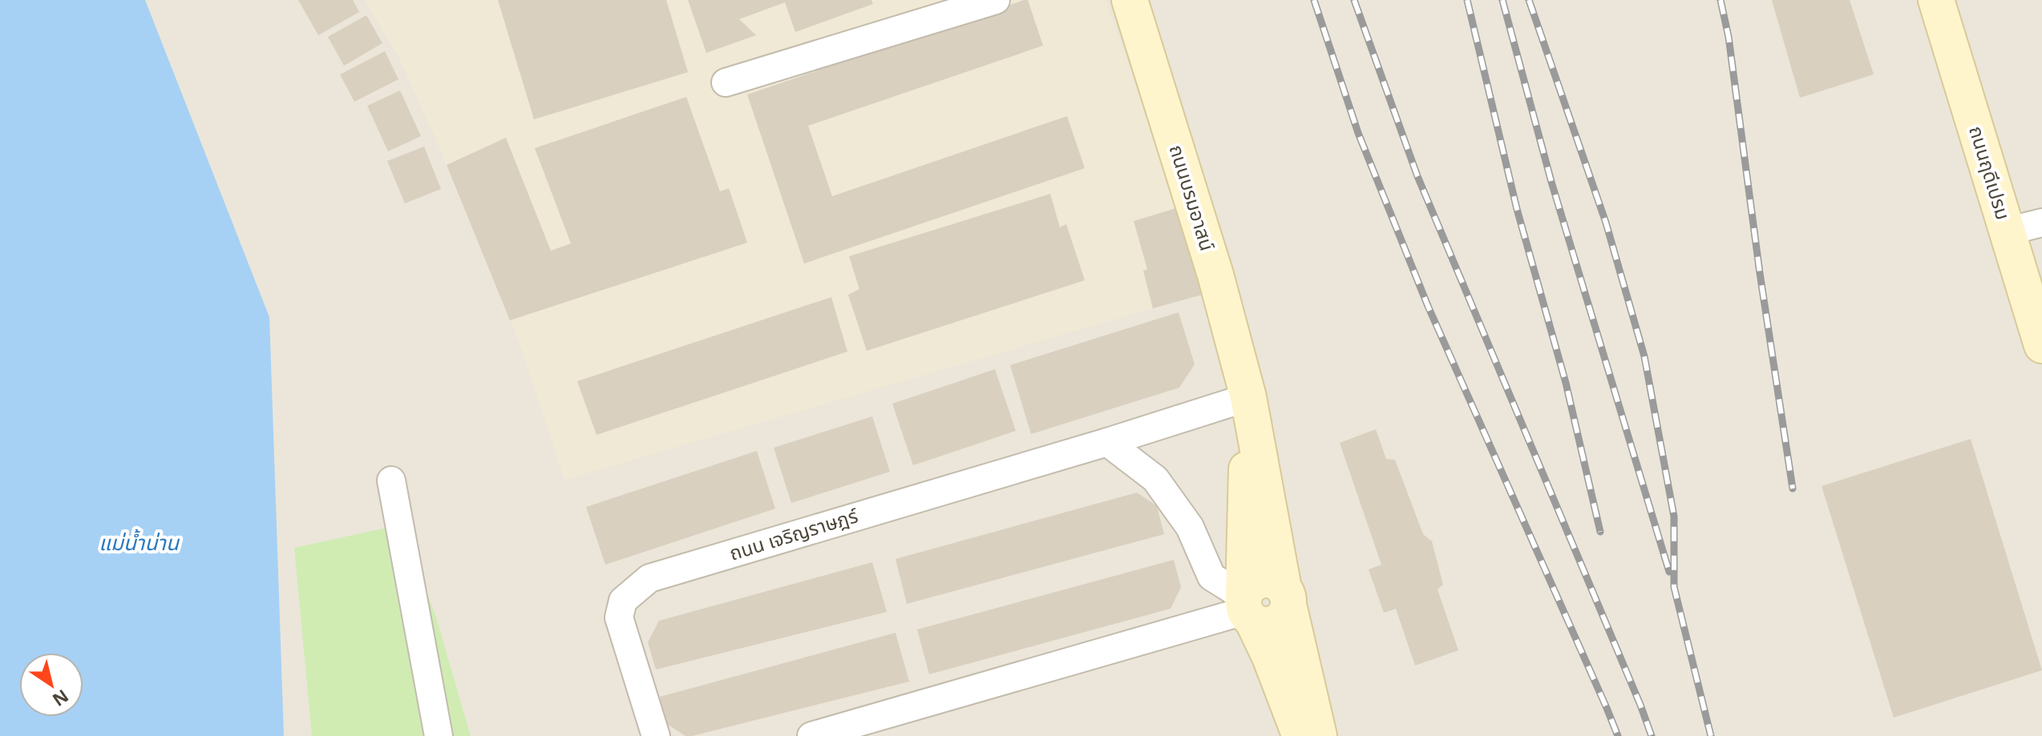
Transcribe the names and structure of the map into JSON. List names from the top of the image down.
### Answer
{
  "streets": {
    "street": ["ถนนฤดีเปรม", "ถนนบรมอาสน์", "ถนน เจริญราษฎร์"]
  },
  "crossings": [
    ["ถนนบรมอาสน์", "ถนน เจริญราษฎร์"]
  ],
  "water": ["แม่น้ำน่าน"],
  "north": "bottom right"
}
